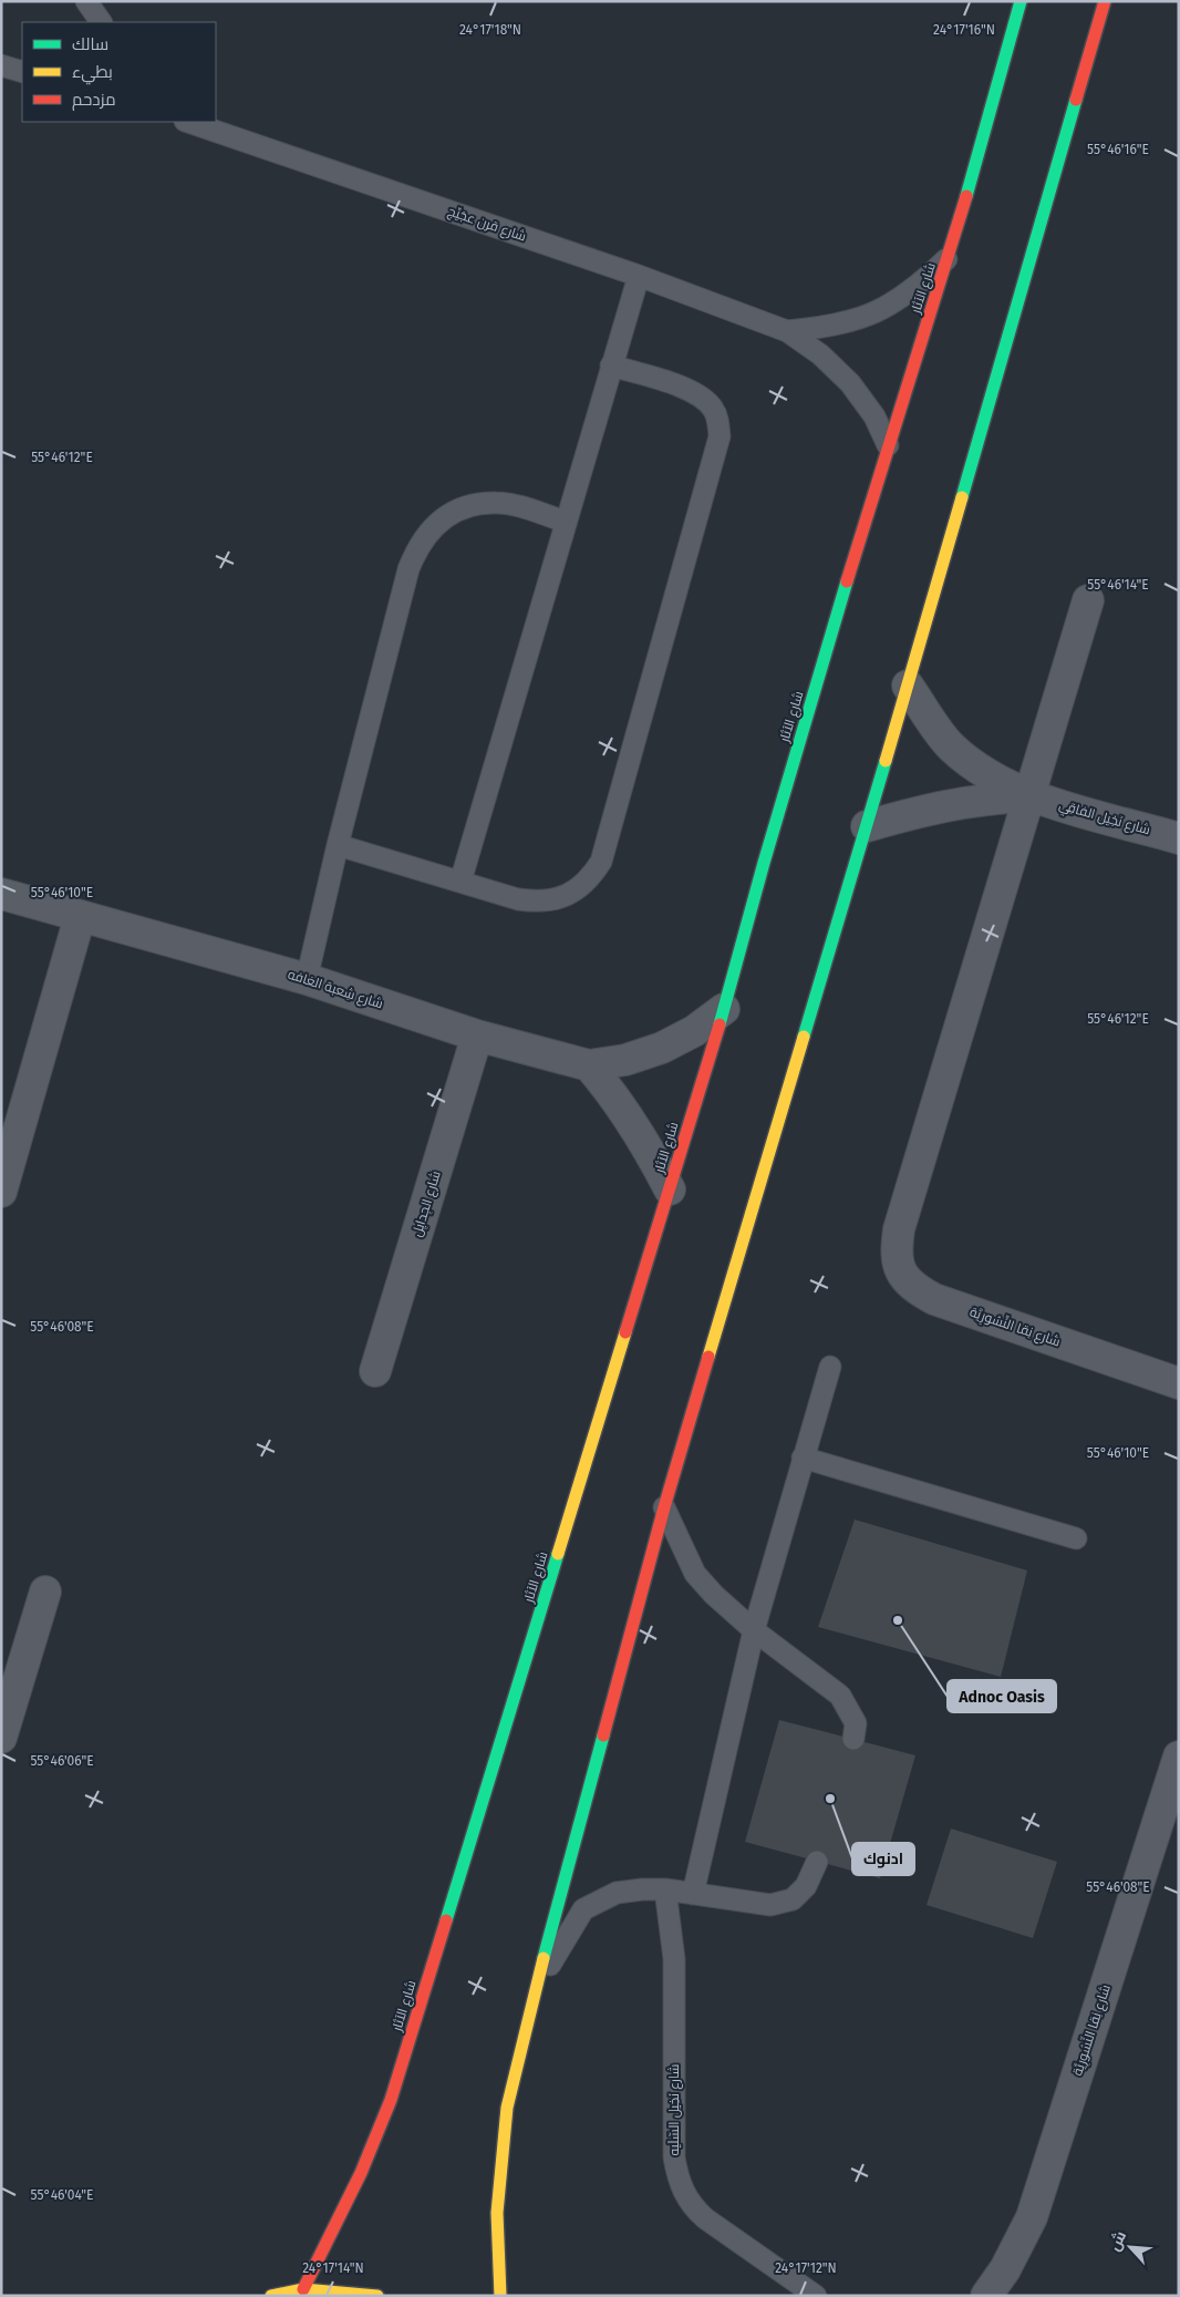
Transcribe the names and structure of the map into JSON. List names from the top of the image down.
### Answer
{
  "streets": {
    "main road": ["شارع الآثار"],
    "street": [
      "شارع نَخِيل الفاقِي",
      "شارع شِعبة الغافه",
      "شارع الجِدايِل",
      "شارع نِقا النِّسُورِيَّة"
    ],
    "lane": ["شارع قرن عجَيِّج", "شارع نَخِيل السّلَيه"]
  },
  "crossings": [
    ["شارع قرن عجَيِّج", "شارع الآثار"],
    ["شارع الآثار", "شارع شِعبة الغافه"],
    ["شارع نَخِيل الفاقِي", "شارع نِقا النِّسُورِيَّة"],
    ["شارع شِعبة الغافه", "شارع الجِدايِل"]
  ],
  "places": ["Adnoc Oasis", "ادنوك"],
  "legend": ["سالك", "بطيء", "مزدحم"],
  "north": "top left",
  "coordinates": [
    "24°17'18\"N",
    "24°17'16\"N",
    "55°46'16\"E",
    "55°46'12\"E",
    "55°46'14\"E",
    "55°46'10\"E",
    "55°46'08\"E",
    "55°46'06\"E",
    "55°46'04\"E",
    "24°17'14\"N",
    "24°17'12\"N"
  ]
}
